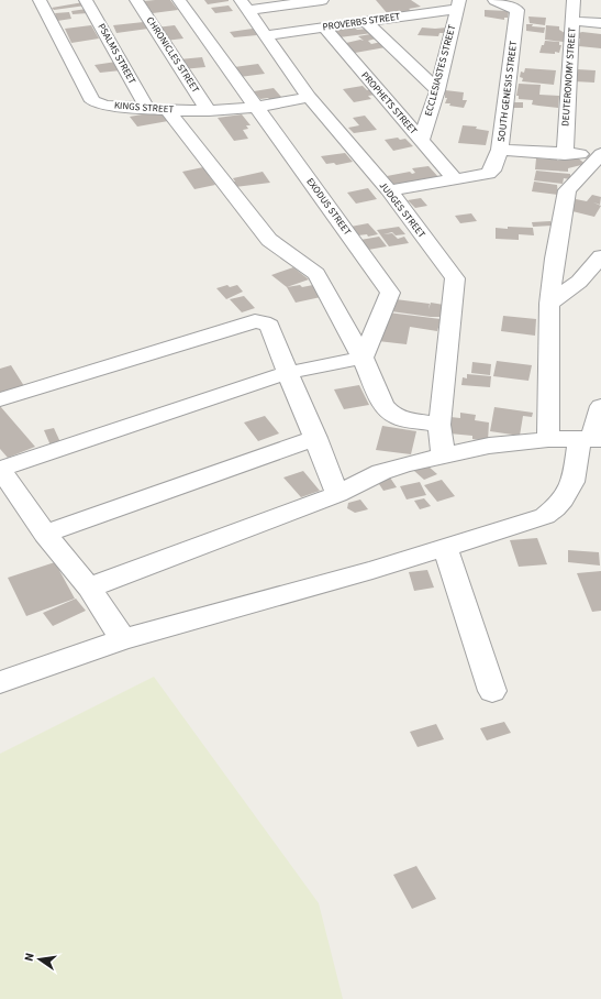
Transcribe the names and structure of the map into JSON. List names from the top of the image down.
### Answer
{
  "streets": {
    "street": [
      "PROVERBS STREET",
      "PSALMS STREET",
      "CHRONICLES STREET",
      "ECCLESIASTES STREET",
      "DEUTERONOMY STREET",
      "SOUTH GENESIS STREET",
      "PROPHETS STREET",
      "KINGS STREET",
      "EXODUS STREET",
      "JUDGES STREET"
    ]
  },
  "crossings": [
    ["PROVERBS STREET", "ECCLESIASTES STREET"],
    ["PROVERBS STREET", "PROPHETS STREET"],
    ["PROVERBS STREET", "JUDGES STREET"],
    ["PSALMS STREET", "KINGS STREET"],
    ["CHRONICLES STREET", "KINGS STREET"],
    ["ECCLESIASTES STREET", "PROPHETS STREET"],
    ["SOUTH GENESIS STREET", "PROPHETS STREET"],
    ["SOUTH GENESIS STREET", "JUDGES STREET"],
    ["KINGS STREET", "EXODUS STREET"],
    ["KINGS STREET", "JUDGES STREET"]
  ],
  "north": "left"
}
